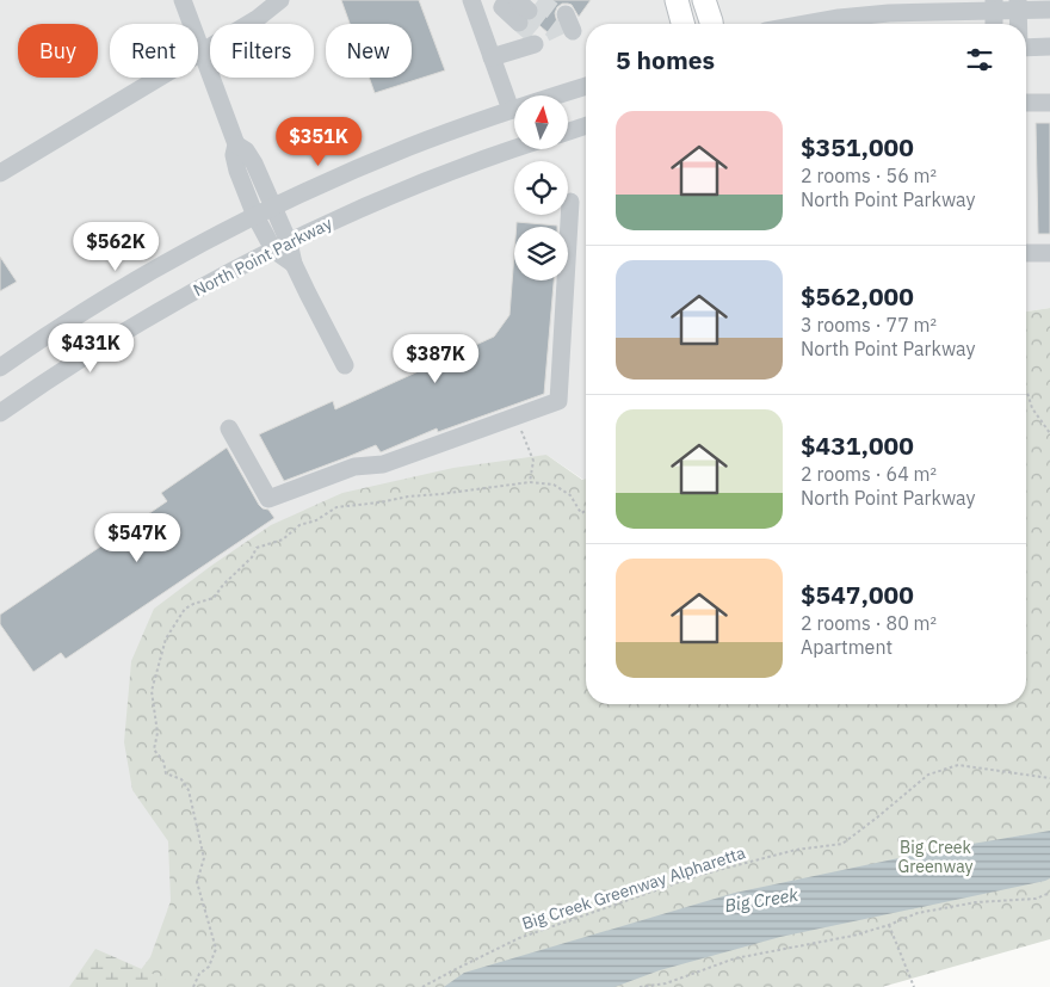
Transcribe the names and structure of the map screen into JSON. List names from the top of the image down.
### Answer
{
  "streets": {
    "street": ["North Point Parkway"],
    "path": ["Big Creek Greenway Alpharetta"]
  },
  "water": ["Big Creek"],
  "parks": ["Big Creek Greenway"],
  "north": "top",
  "page": {
    "chip": [
      "Buy",
      "Rent",
      "Filters",
      "New"
    ],
    "heading": "5 homes",
    "list": [
      {
        "name": "$351,000",
        "note": "2 rooms · 56 m² · North Point Parkway"
      },
      {
        "name": "$562,000",
        "note": "3 rooms · 77 m² · North Point Parkway"
      },
      {
        "name": "$431,000",
        "note": "2 rooms · 64 m² · North Point Parkway"
      },
      {
        "name": "$547,000",
        "note": "2 rooms · 80 m² · Apartment"
      }
    ],
    "price": [
      "$351K",
      "$562K",
      "$431K",
      "$387K",
      "$547K"
    ]
  }
}
